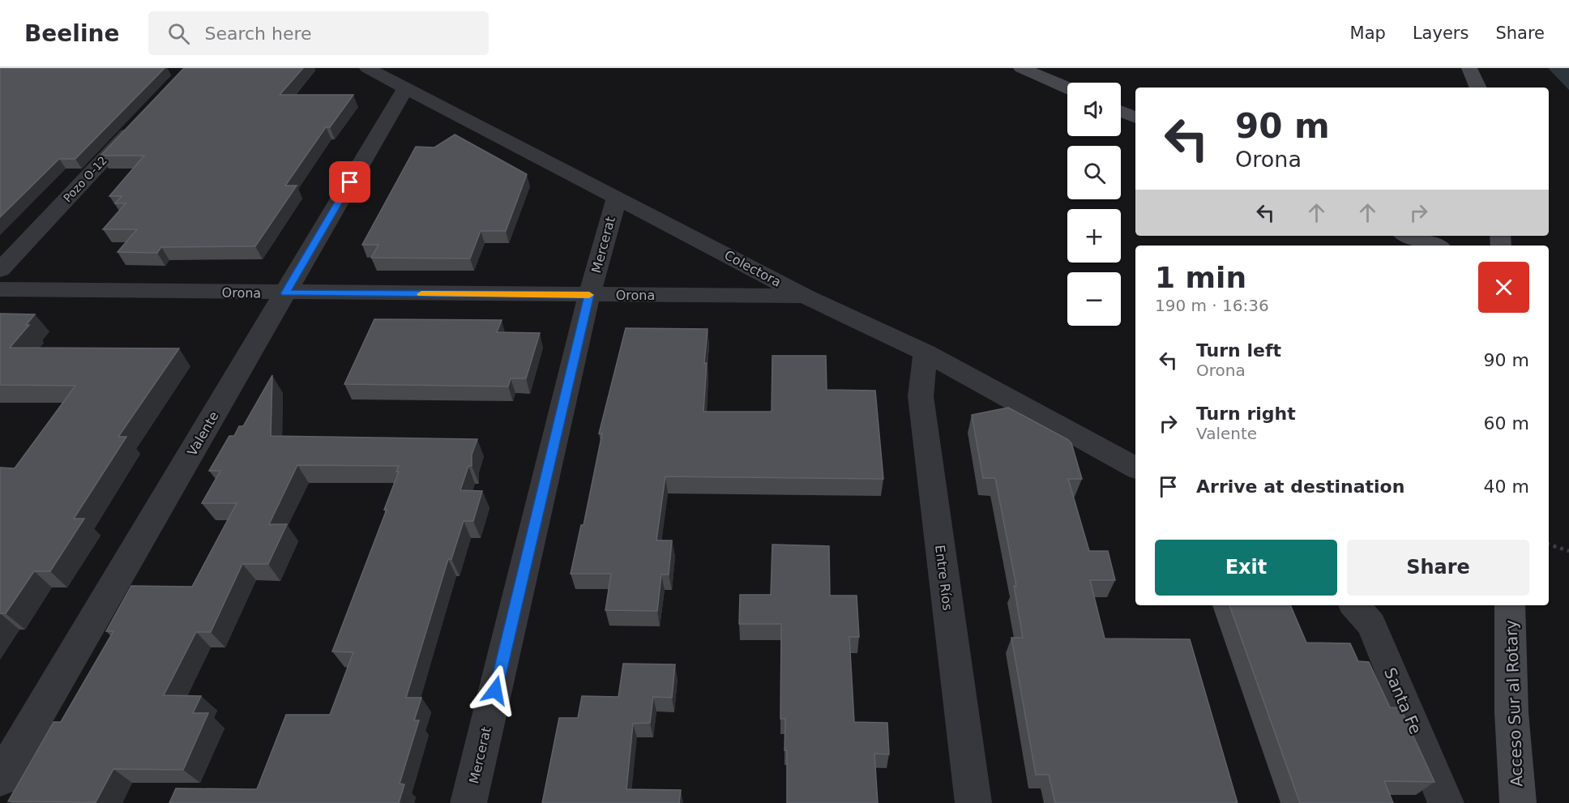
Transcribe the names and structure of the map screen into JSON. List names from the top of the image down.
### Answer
{
  "streets": {
    "street": [
      "Pozo O-12",
      "Mercerat",
      "Colectora",
      "Orona",
      "Valente",
      "Entre Ríos",
      "Santa Fe",
      "Acceso Sur al Rotary"
    ]
  },
  "crossings": [
    ["Mercerat", "Colectora"],
    ["Mercerat", "Orona"],
    ["Colectora", "Orona"],
    ["Colectora", "Valente"],
    ["Colectora", "Entre Ríos"],
    ["Orona", "Valente"]
  ],
  "page": {
    "header": "Beeline",
    "search": "Search here",
    "nav": ["Map", "Layers", "Share"],
    "map_buttons": ["+", "−"],
    "turn": ["90 m", "Orona"],
    "heading": ["1 min", "190 m · 16:36"],
    "list": [
      {
        "name": "Turn left",
        "note": "Orona",
        "value": "90 m"
      },
      {
        "name": "Turn right",
        "note": "Valente",
        "value": "60 m"
      },
      {
        "name": "Arrive at destination",
        "value": "40 m"
      }
    ],
    "buttons": ["Exit", "Share"]
  }
}
